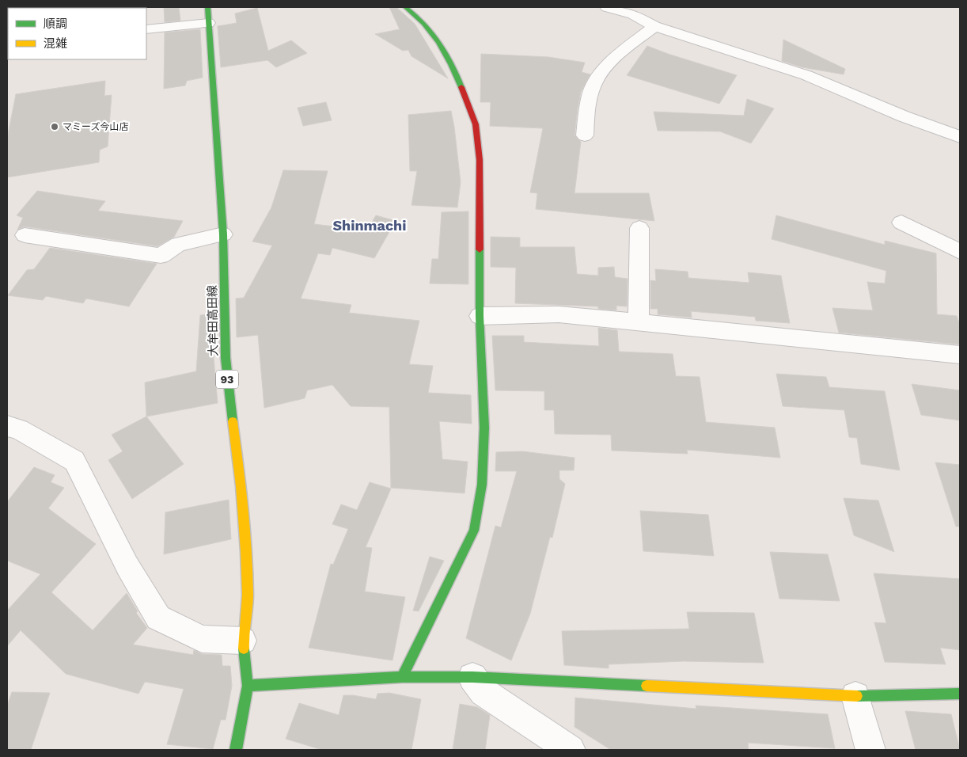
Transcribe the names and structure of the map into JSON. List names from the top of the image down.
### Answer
{
  "streets": {
    "street": ["大牟田高田線", "93"]
  },
  "districts": ["Shinmachi"],
  "places": ["マミーズ今山店"],
  "legend": ["順調", "混雑"]
}
